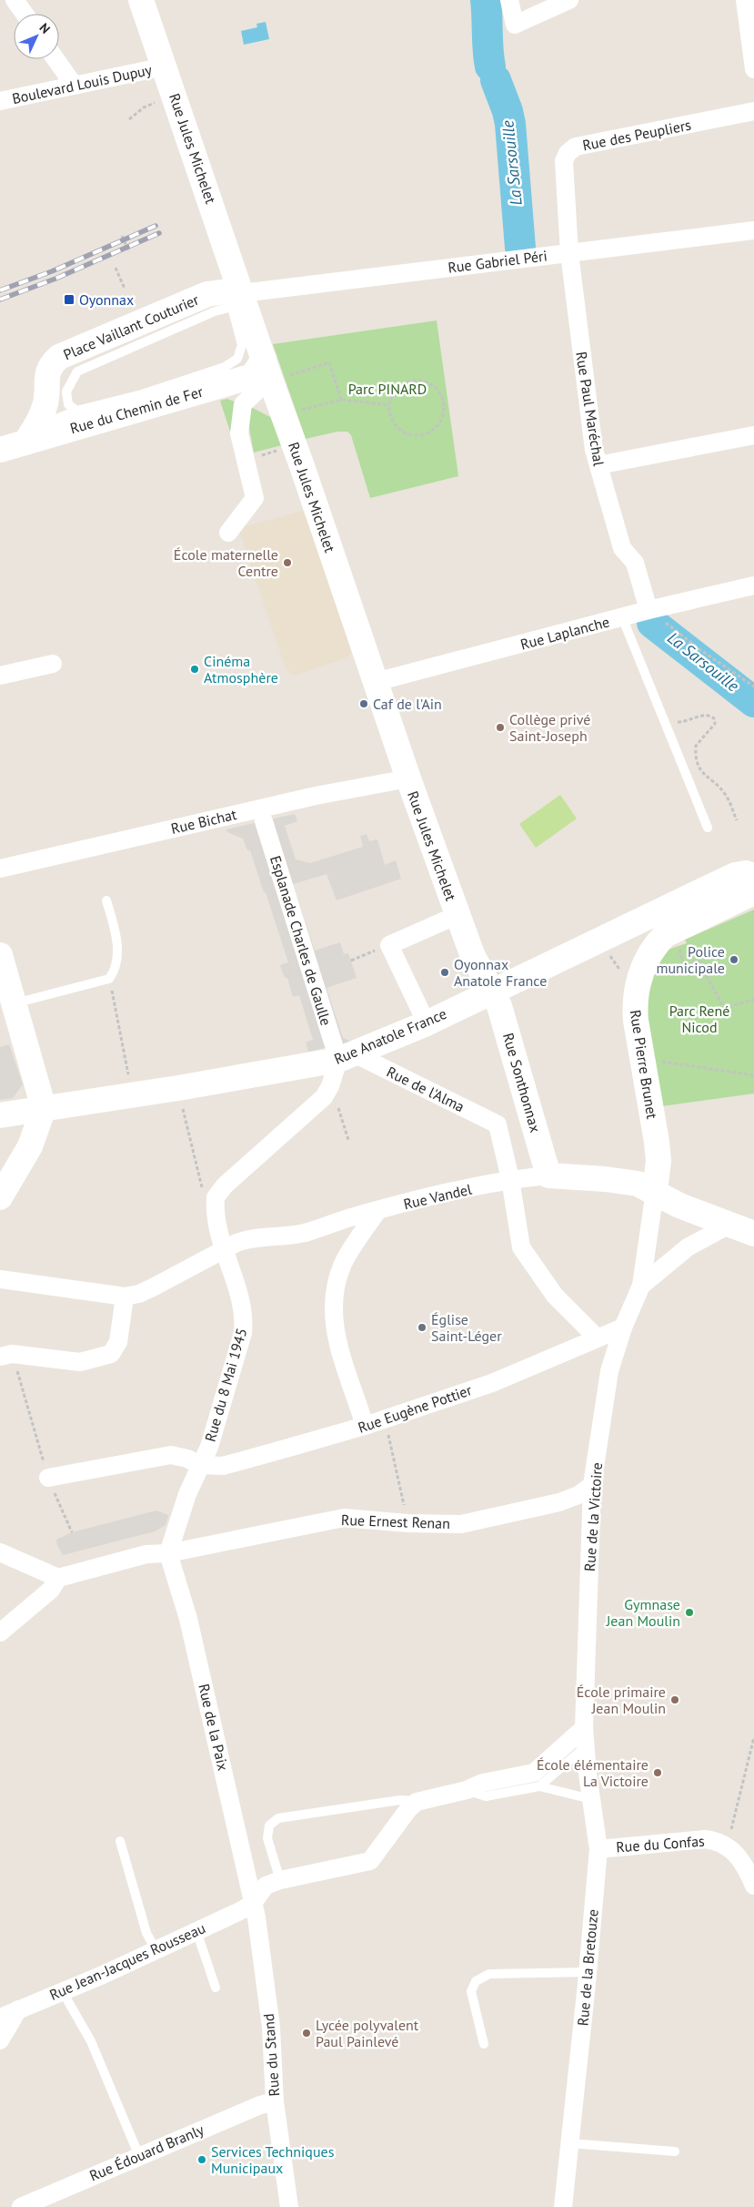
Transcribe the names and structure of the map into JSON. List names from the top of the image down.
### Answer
{
  "streets": {
    "main road": [
      "Rue Jules Michelet",
      "Place Vaillant Couturier",
      "Rue du Chemin de Fer",
      "Rue Anatole France",
      "Rue Pierre Brunet",
      "Rue Sonthonnax",
      "Rue Vandel"
    ],
    "street": [
      "Boulevard Louis Dupuy",
      "Rue des Peupliers",
      "Rue Gabriel Péri",
      "Rue Paul Maréchal",
      "Rue Laplanche",
      "Rue Bichat",
      "Esplanade Charles de Gaulle",
      "Rue de l'Alma",
      "Rue du 8 Mai 1945",
      "Rue Eugène Pottier",
      "Rue de la Victoire",
      "Rue Ernest Renan",
      "Rue de la Paix",
      "Rue du Confas",
      "Rue Jean-Jacques Rousseau",
      "Rue de la Bretouze",
      "Rue du Stand",
      "Rue Édouard Branly"
    ]
  },
  "crossings": [
    ["Boulevard Louis Dupuy", "Rue Jules Michelet"],
    ["Rue des Peupliers", "Rue Gabriel Péri"],
    ["Rue des Peupliers", "Rue Paul Maréchal"],
    ["Rue Jules Michelet", "Rue Gabriel Péri"],
    ["Rue Jules Michelet", "Place Vaillant Couturier"],
    ["Rue Jules Michelet", "Rue du Chemin de Fer"],
    ["Rue Jules Michelet", "Rue Laplanche"],
    ["Rue Jules Michelet", "Rue Bichat"],
    ["Rue Jules Michelet", "Rue Anatole France"],
    ["Rue Jules Michelet", "Rue Sonthonnax"],
    ["Rue Gabriel Péri", "Place Vaillant Couturier"],
    ["Rue Gabriel Péri", "Rue Paul Maréchal"],
    ["Place Vaillant Couturier", "Rue du Chemin de Fer"],
    ["Rue Paul Maréchal", "Rue Laplanche"],
    ["Esplanade Charles de Gaulle", "Rue Anatole France"],
    ["Esplanade Charles de Gaulle", "Rue de l'Alma"],
    ["Esplanade Charles de Gaulle", "Rue du 8 Mai 1945"],
    ["Rue Anatole France", "Rue Sonthonnax"],
    ["Rue Anatole France", "Rue de l'Alma"],
    ["Rue Anatole France", "Rue du 8 Mai 1945"],
    ["Rue Pierre Brunet", "Rue Vandel"],
    ["Rue Pierre Brunet", "Rue de la Victoire"],
    ["Rue Sonthonnax", "Rue Vandel"],
    ["Rue de l'Alma", "Rue Vandel"],
    ["Rue de l'Alma", "Rue du 8 Mai 1945"],
    ["Rue Vandel", "Rue du 8 Mai 1945"],
    ["Rue Vandel", "Rue de la Victoire"],
    ["Rue du 8 Mai 1945", "Rue Eugène Pottier"],
    ["Rue du 8 Mai 1945", "Rue Ernest Renan"],
    ["Rue du 8 Mai 1945", "Rue de la Paix"],
    ["Rue Eugène Pottier", "Rue de la Victoire"],
    ["Rue de la Victoire", "Rue Ernest Renan"],
    ["Rue de la Victoire", "Rue de la Bretouze"],
    ["Rue Ernest Renan", "Rue de la Paix"],
    ["Rue de la Paix", "Rue Jean-Jacques Rousseau"],
    ["Rue de la Paix", "Rue du Stand"],
    ["Rue du Confas", "Rue de la Bretouze"],
    ["Rue Jean-Jacques Rousseau", "Rue du Stand"],
    ["Rue du Stand", "Rue Édouard Branly"]
  ],
  "water": ["La Sarsouille"],
  "parks": ["Parc PINARD", "Parc René Nicod"],
  "places": {
    "transit": ["Oyonnax"],
    "other": [
      "École maternelle Centre",
      "Cinéma Atmosphère",
      "Caf de l'Ain",
      "Collège privé Saint-Joseph",
      "Police municipale",
      "Oyonnax Anatole France",
      "Église Saint-Léger",
      "Gymnase Jean Moulin",
      "École primaire Jean Moulin",
      "École élémentaire La Victoire",
      "Lycée polyvalent Paul Painlevé",
      "Services Techniques Municipaux"
    ]
  },
  "north": "top right"
}
